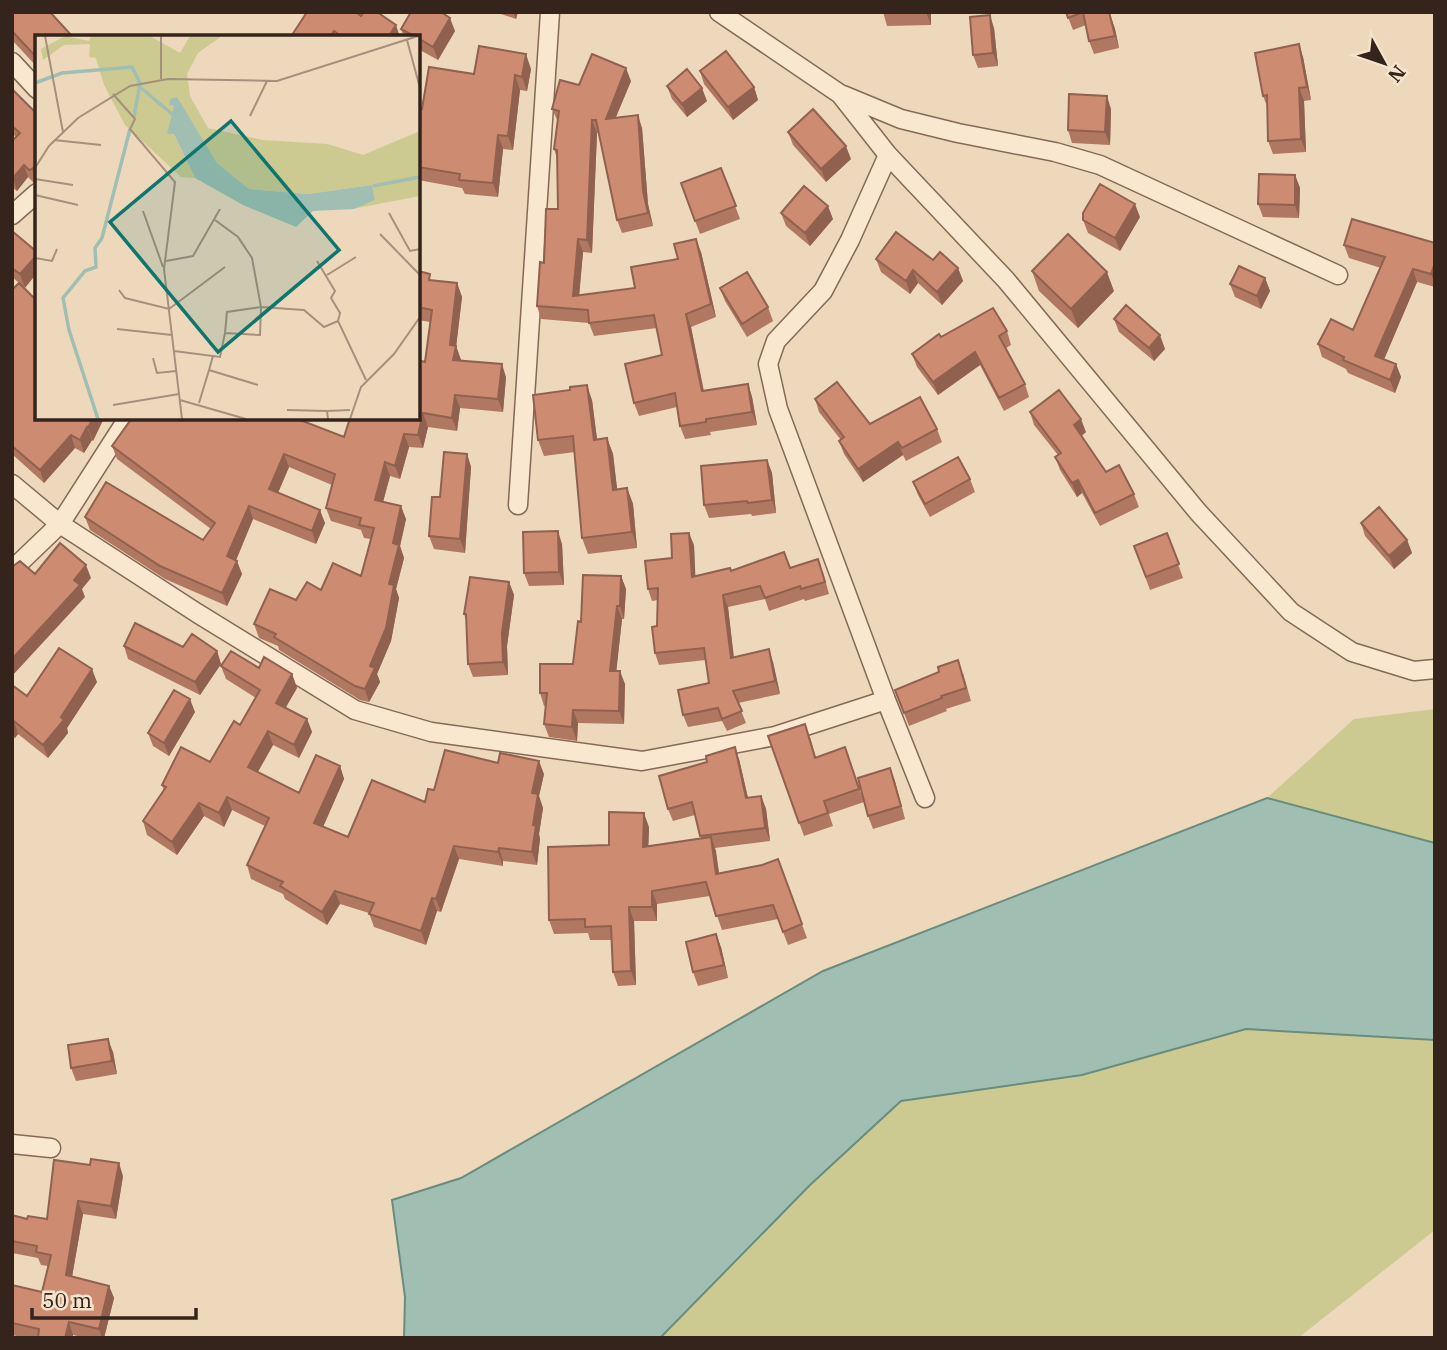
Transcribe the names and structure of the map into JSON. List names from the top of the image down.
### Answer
{
  "scale_bar": "50 m",
  "north": "bottom right"
}
